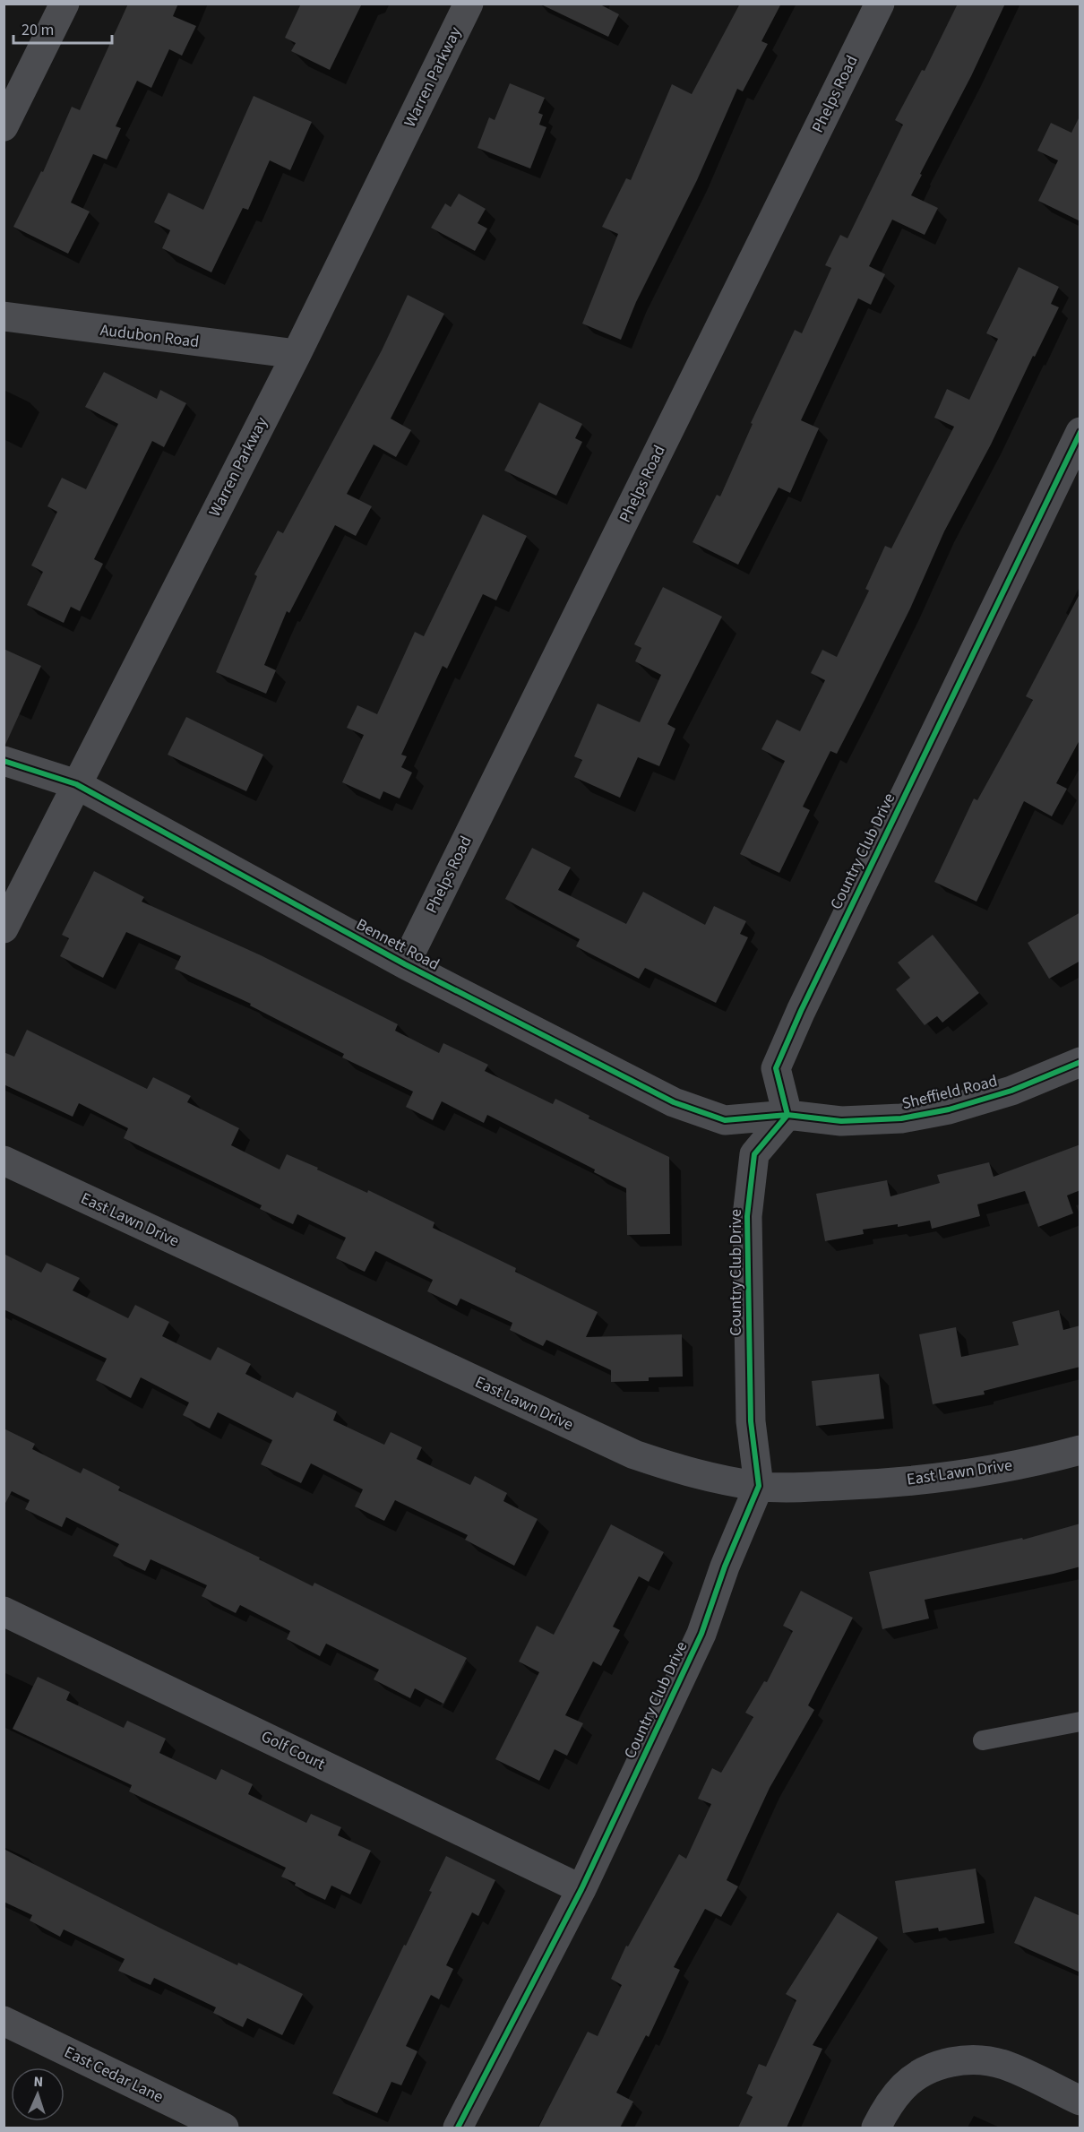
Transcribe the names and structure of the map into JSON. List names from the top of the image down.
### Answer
{
  "streets": {
    "street": [
      "Warren Parkway",
      "Phelps Road",
      "Audubon Road",
      "Country Club Drive",
      "Bennett Road",
      "Sheffield Road",
      "East Lawn Drive",
      "Golf Court",
      "East Cedar Lane"
    ]
  },
  "crossings": [
    ["Warren Parkway", "Audubon Road"],
    ["Warren Parkway", "Bennett Road"],
    ["Phelps Road", "Bennett Road"],
    ["Country Club Drive", "Bennett Road"],
    ["Country Club Drive", "Sheffield Road"],
    ["Country Club Drive", "East Lawn Drive"],
    ["Country Club Drive", "Golf Court"],
    ["Bennett Road", "Sheffield Road"]
  ],
  "scale_bar": "20 m",
  "north": "top"
}
